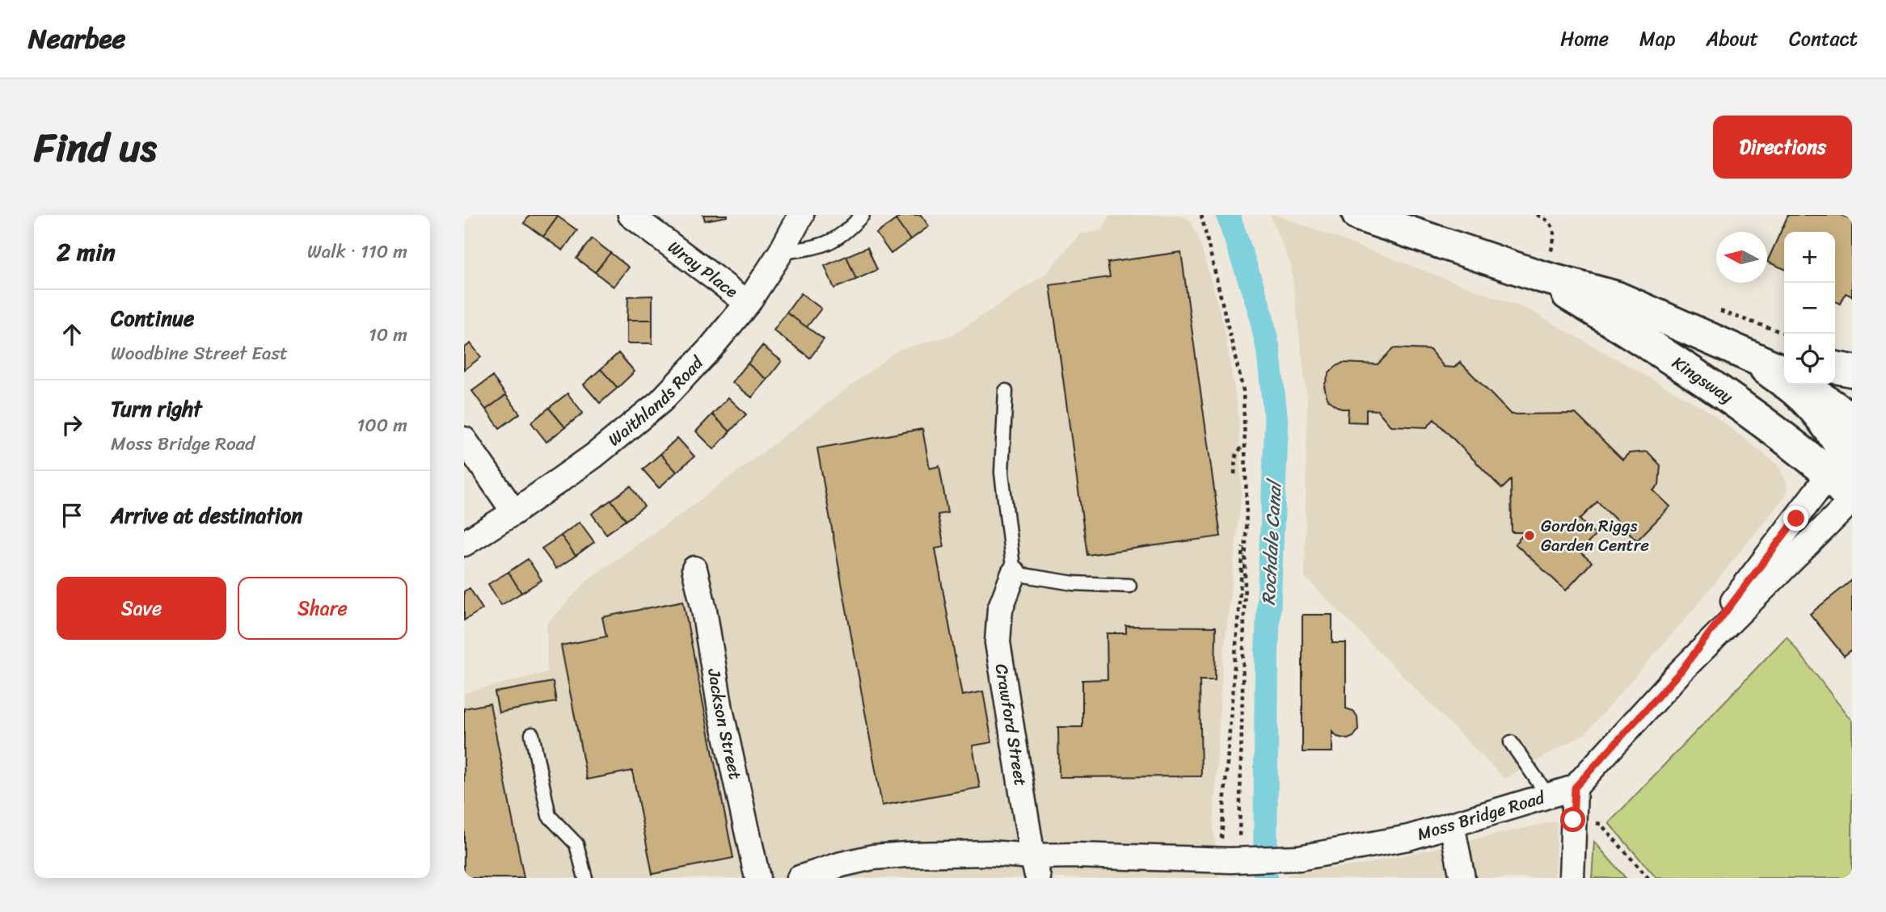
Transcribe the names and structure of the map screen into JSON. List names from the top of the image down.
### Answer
{
  "streets": {
    "main road": ["Kingsway"],
    "street": [
      "Wray Place",
      "Waithlands Road",
      "Jackson Street",
      "Crawford Street",
      "Moss Bridge Road"
    ]
  },
  "crossings": [
    ["Wray Place", "Waithlands Road"],
    ["Crawford Street", "Moss Bridge Road"]
  ],
  "water": ["Rochdale Canal"],
  "places": ["Gordon Riggs Garden Centre"],
  "north": "left",
  "page": {
    "header": "Nearbee",
    "nav": [
      "Home",
      "Map",
      "About",
      "Contact"
    ],
    "title": "Find us",
    "buttons": [
      "Directions",
      ["Save", "Share"]
    ],
    "heading": ["2 min", "Walk · 110 m"],
    "map_buttons": ["+", "−"],
    "list": [
      ["Continue", "Woodbine Street East", "10 m"],
      ["Turn right", "Moss Bridge Road", "100 m"],
      "Arrive at destination"
    ]
  }
}
